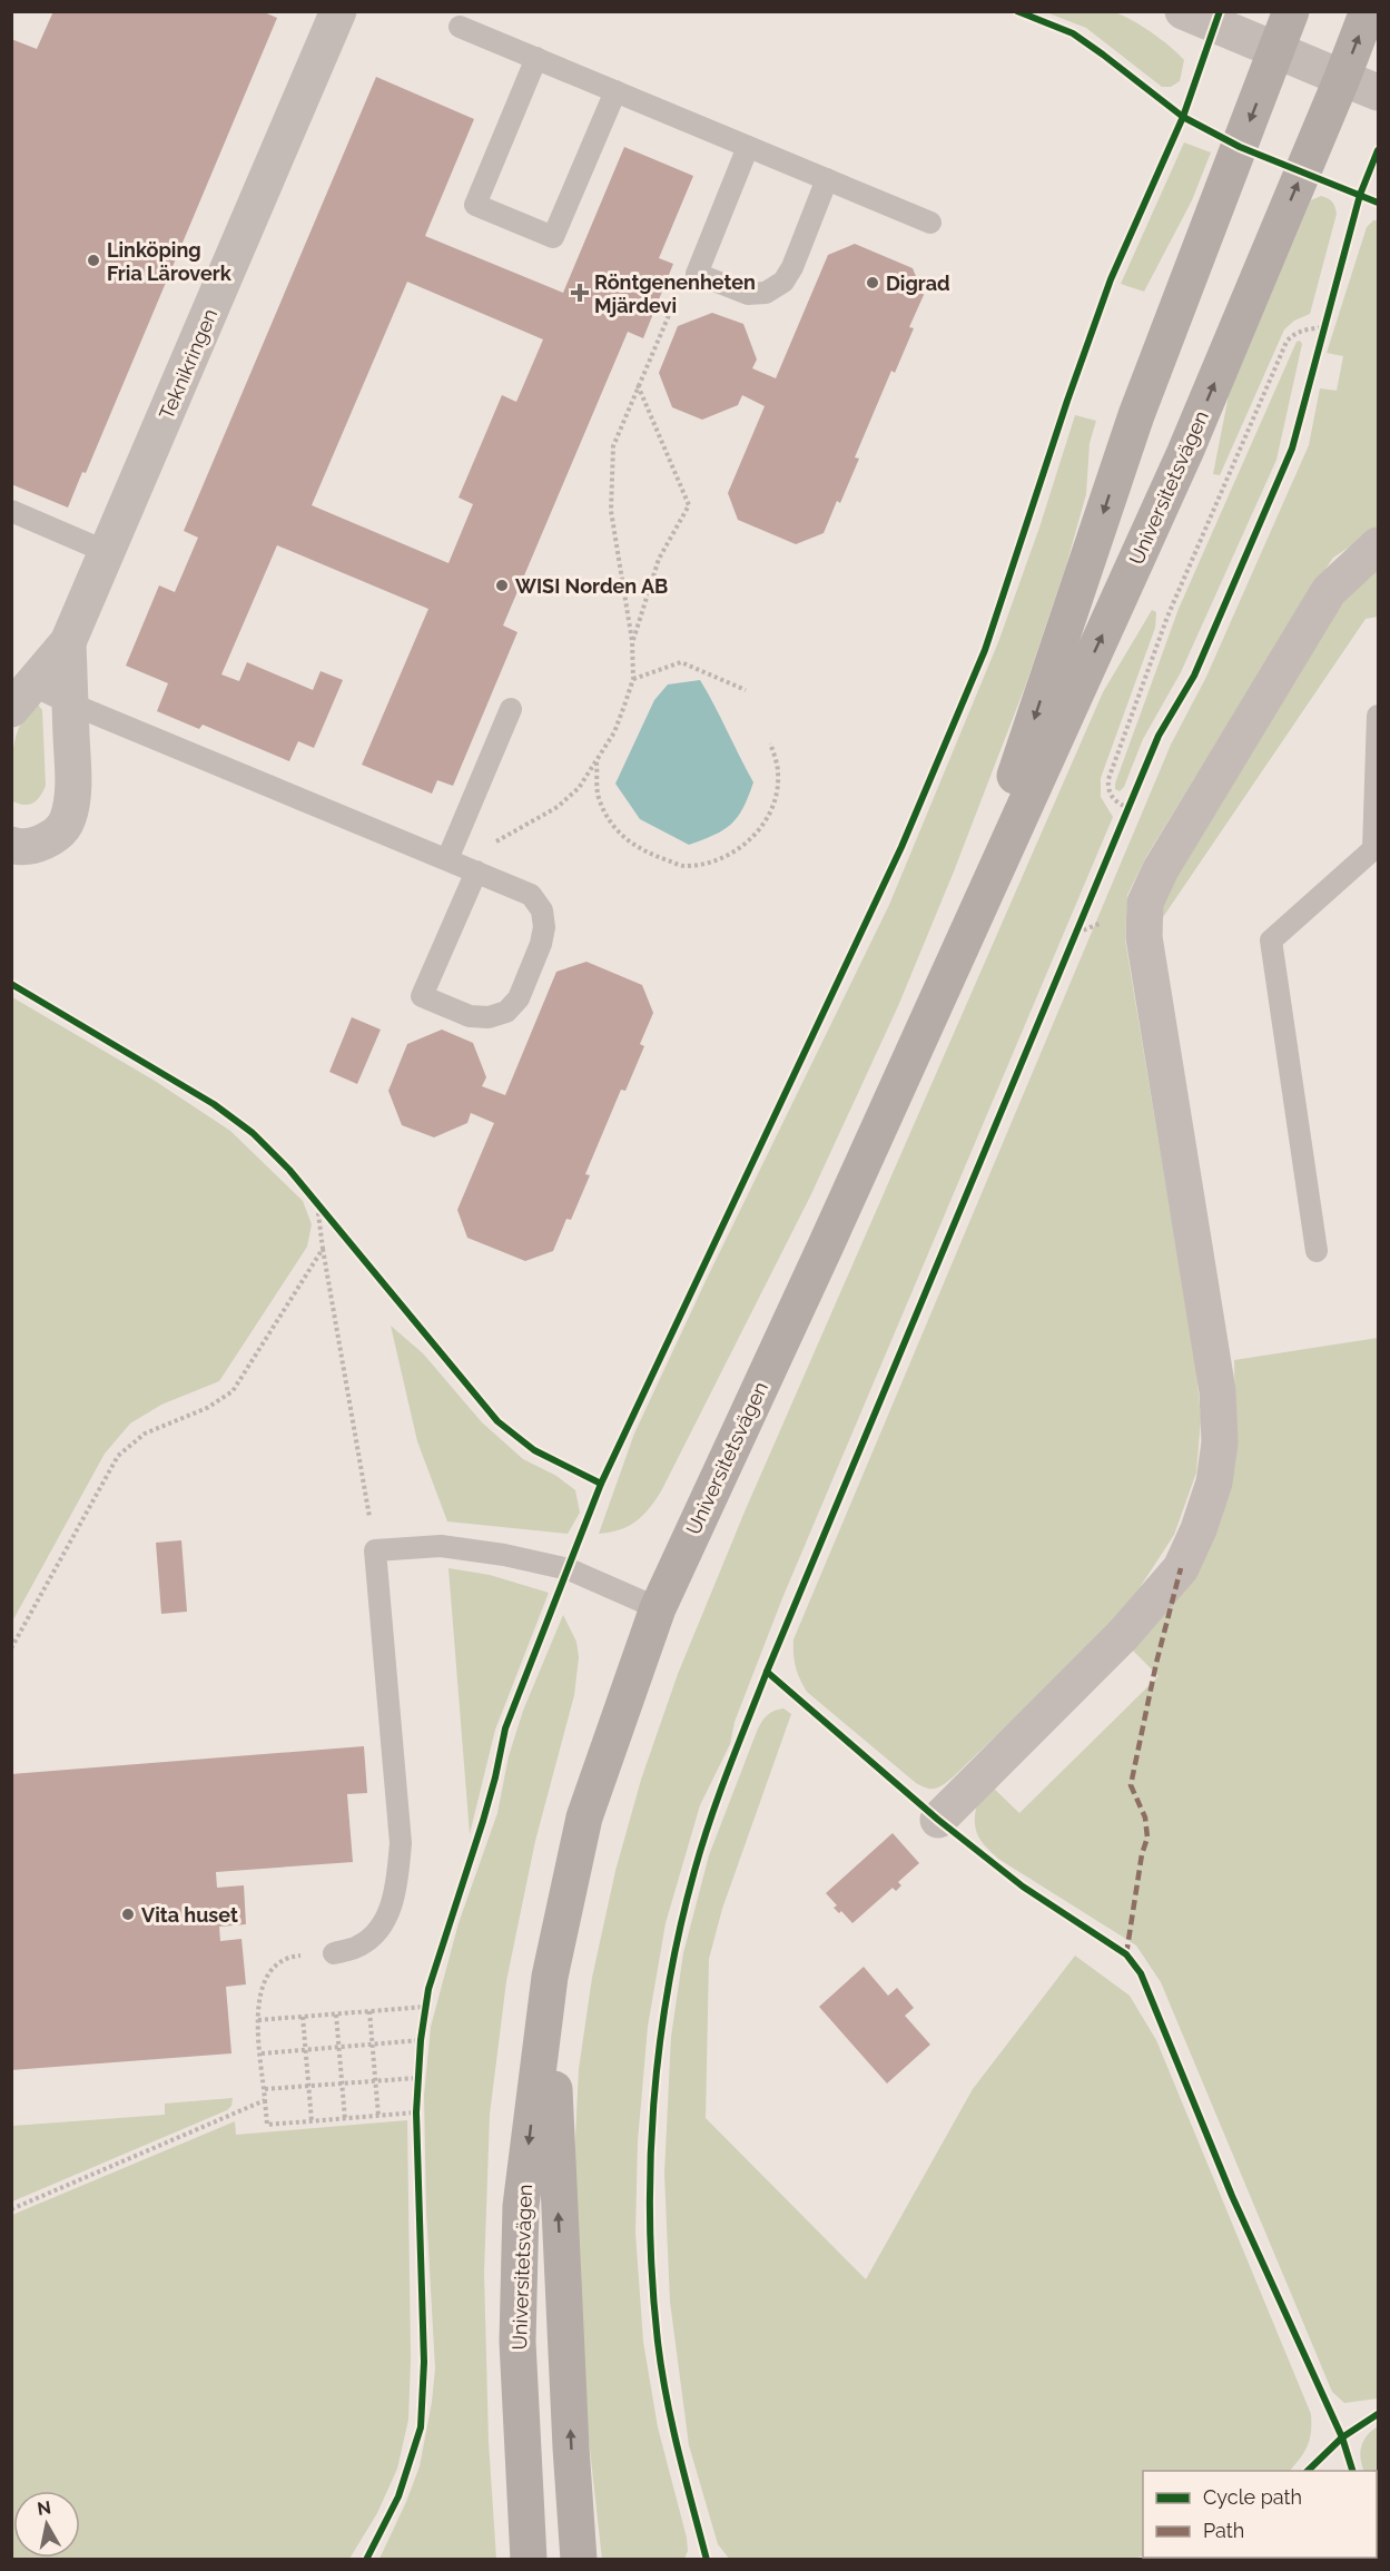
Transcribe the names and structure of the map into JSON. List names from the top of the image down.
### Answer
{
  "streets": {
    "main road": ["Universitetsvägen"],
    "street": ["Teknikringen"]
  },
  "places": {
    "other": [
      "Linköping Fria Läroverk",
      "Digrad",
      "WISI Norden AB",
      "Vita huset"
    ],
    "health": ["Röntgenenheten Mjärdevi"]
  },
  "legend": ["Cycle path", "Path"],
  "north": "top"
}
